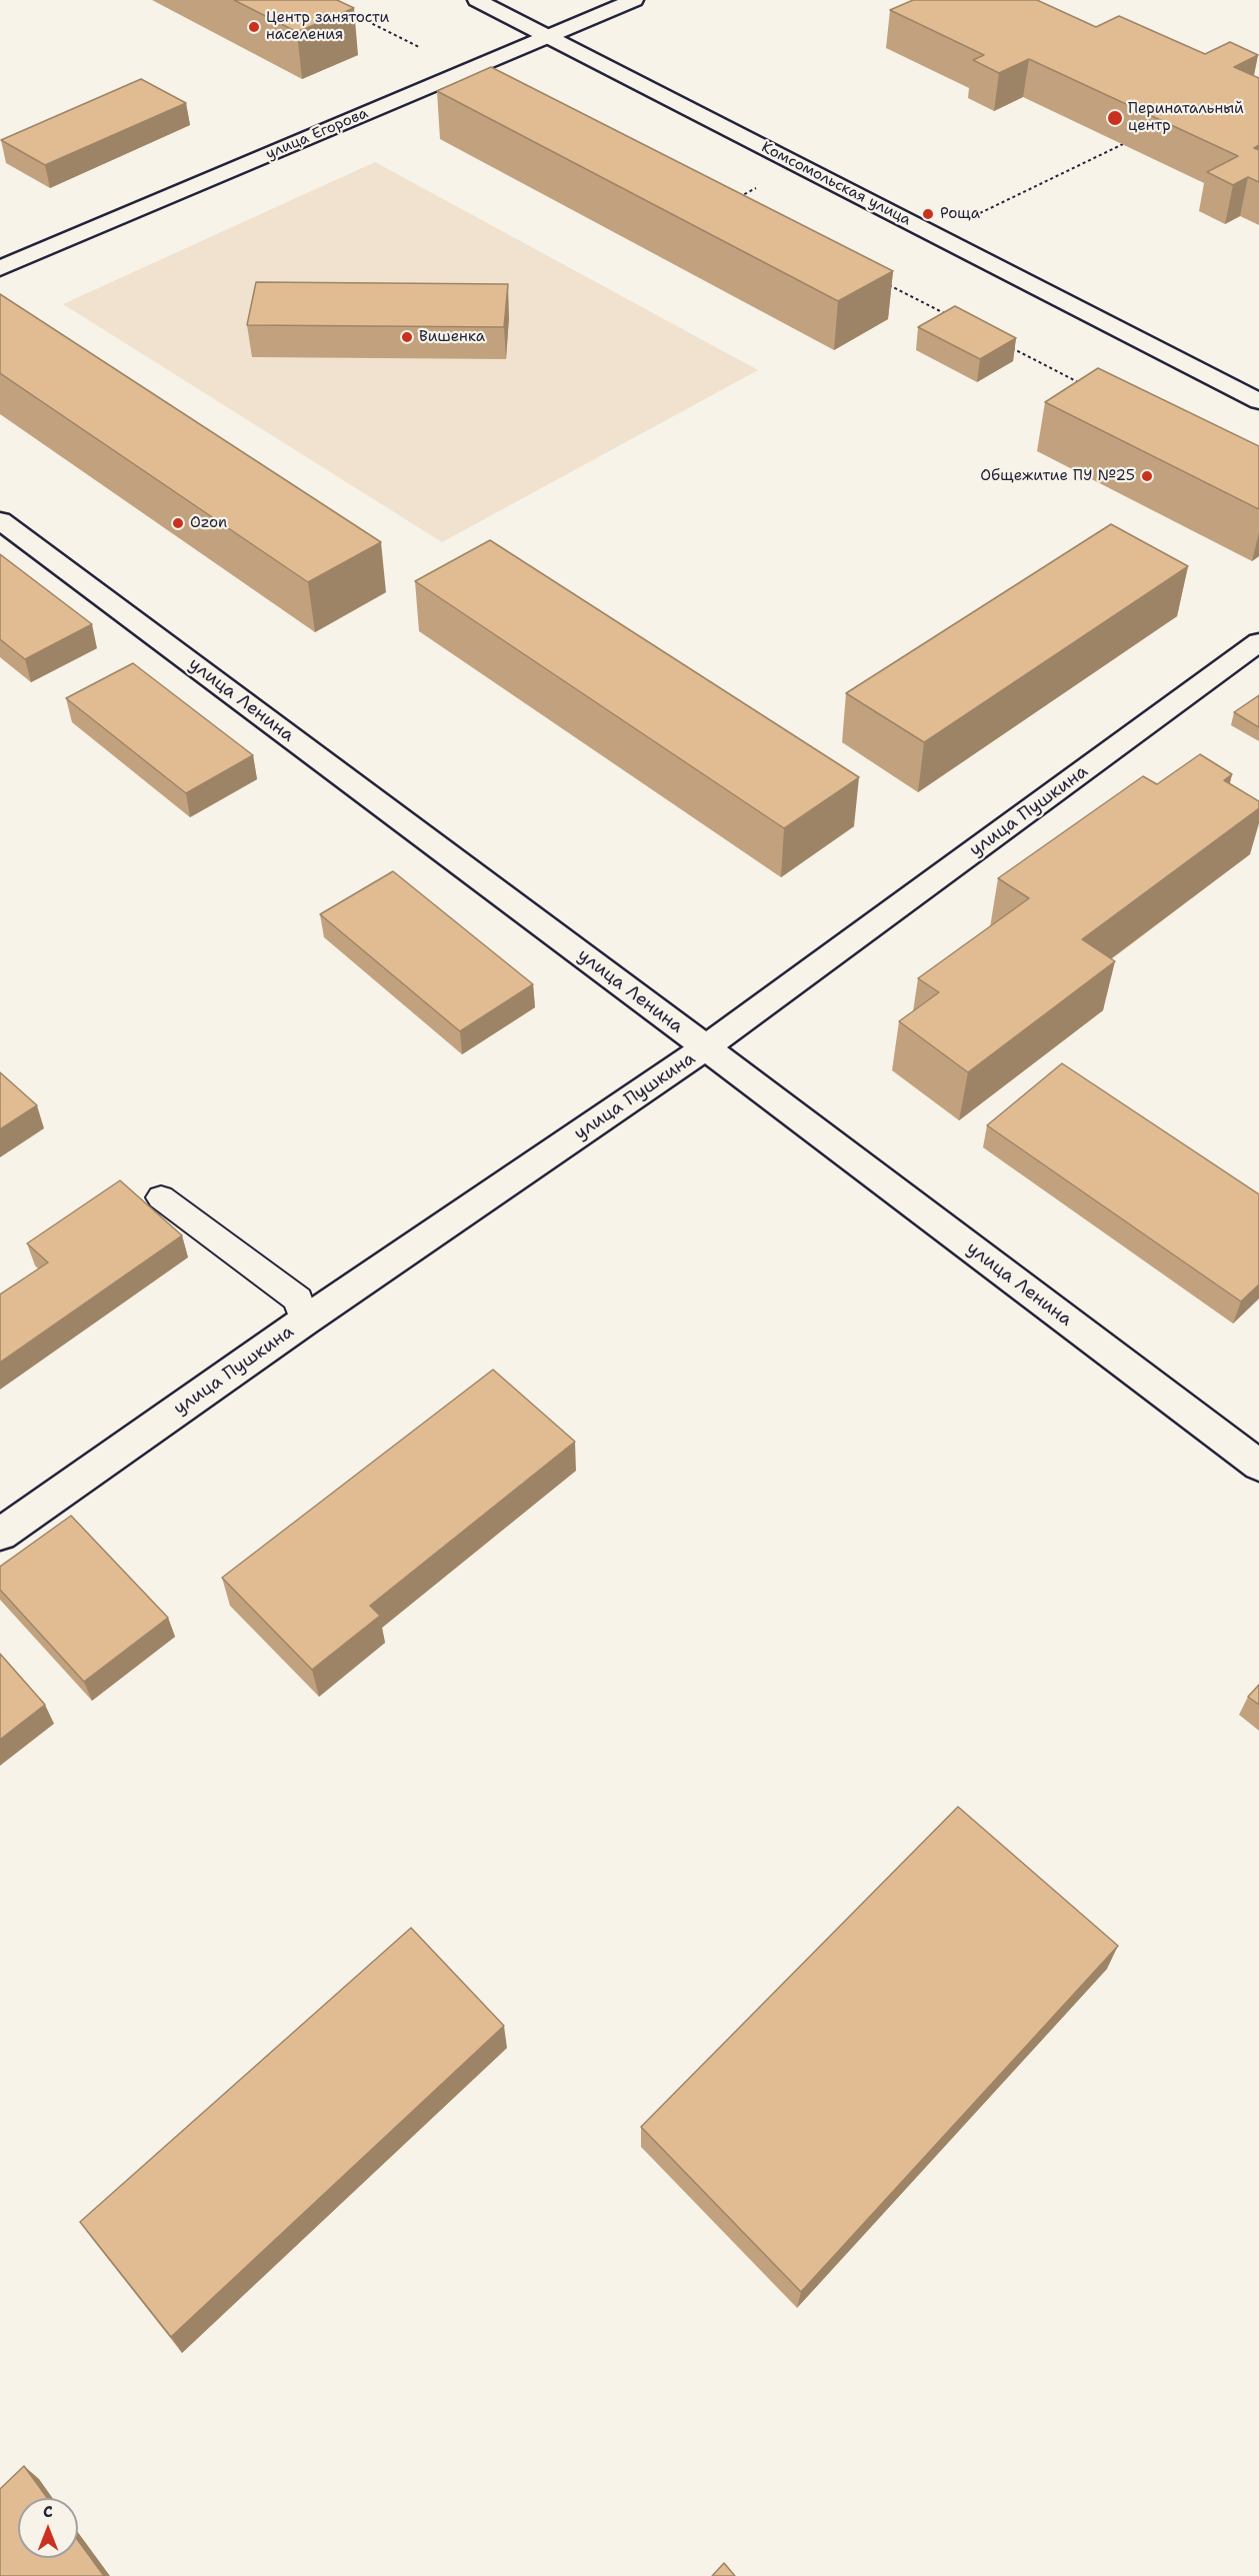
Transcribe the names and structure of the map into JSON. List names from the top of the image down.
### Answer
{
  "streets": {
    "street": [
      "улица Егорова",
      "Комсомольская улица",
      "улица Ленина",
      "улица Пушкина"
    ]
  },
  "crossings": [
    ["улица Егорова", "Комсомольская улица"],
    ["улица Ленина", "улица Пушкина"]
  ],
  "places": [
    "Центр занятости населения",
    "Перинатальный центр",
    "Роща",
    "Вишенка",
    "Общежитие ПУ №25",
    "Ozon"
  ],
  "north": "top"
}
